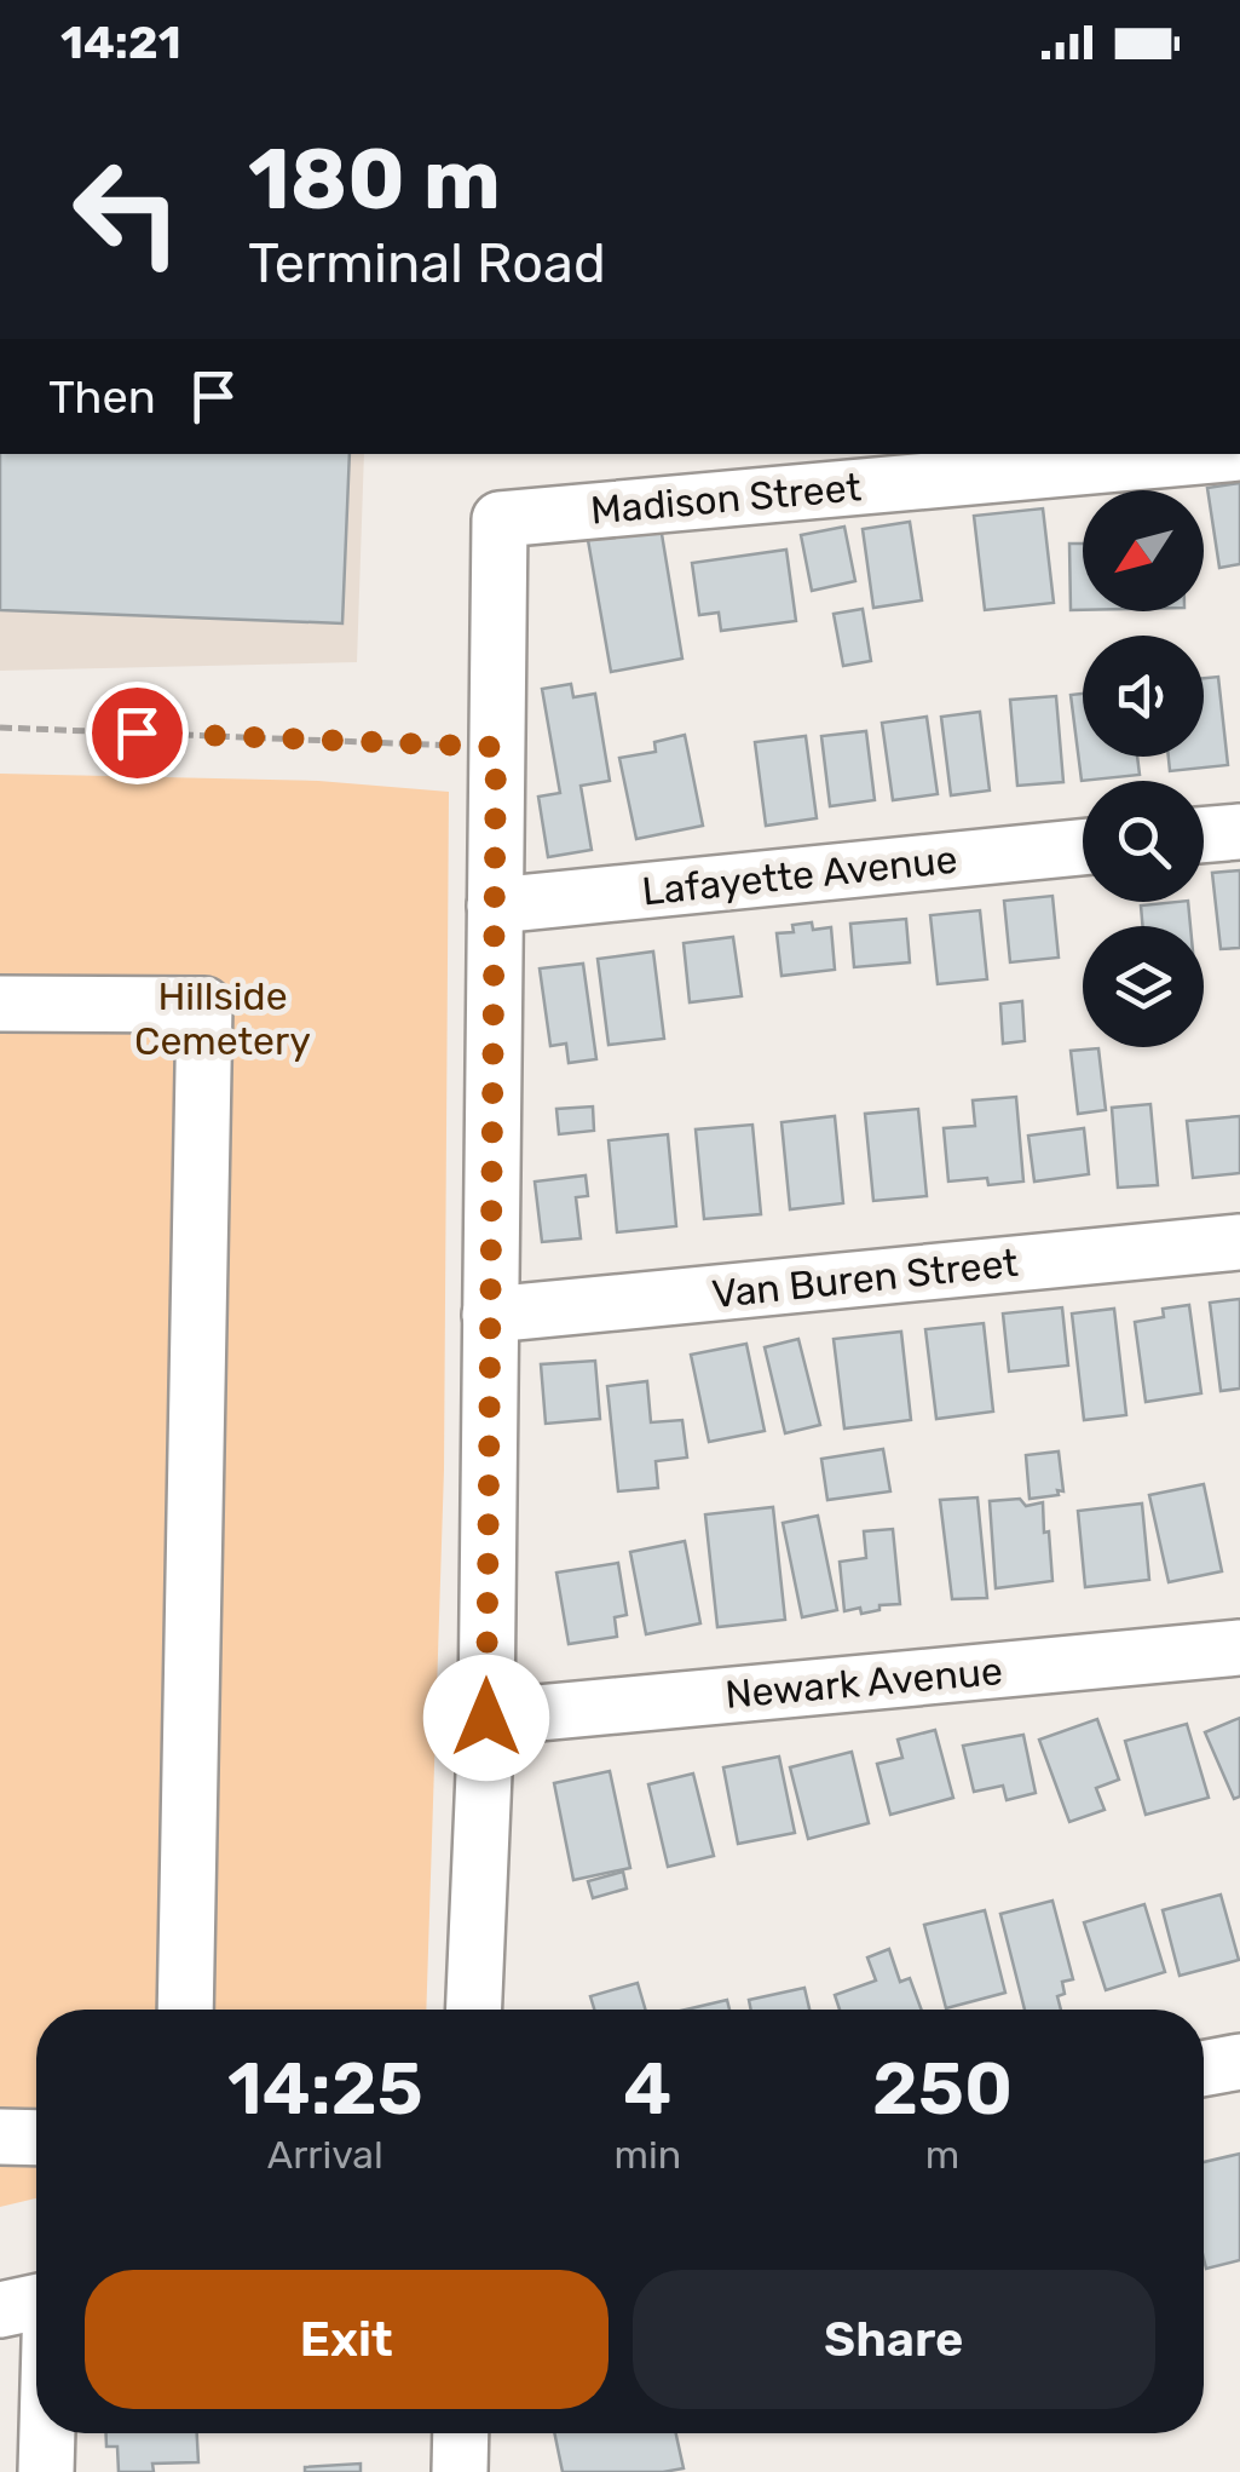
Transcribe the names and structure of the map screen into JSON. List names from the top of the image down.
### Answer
{
  "streets": {
    "street": [
      "Madison Street",
      "Lafayette Avenue",
      "Van Buren Street",
      "Newark Avenue"
    ]
  },
  "parks": ["Hillside Cemetery"],
  "north": "bottom left",
  "page": {
    "status": "14:21",
    "turn": ["180 m", "Terminal Road"],
    "then": "Then",
    "eta": [
      "14:25",
      "Arrival",
      "4",
      "min",
      "250",
      "m"
    ],
    "buttons": ["Exit", "Share"]
  }
}
